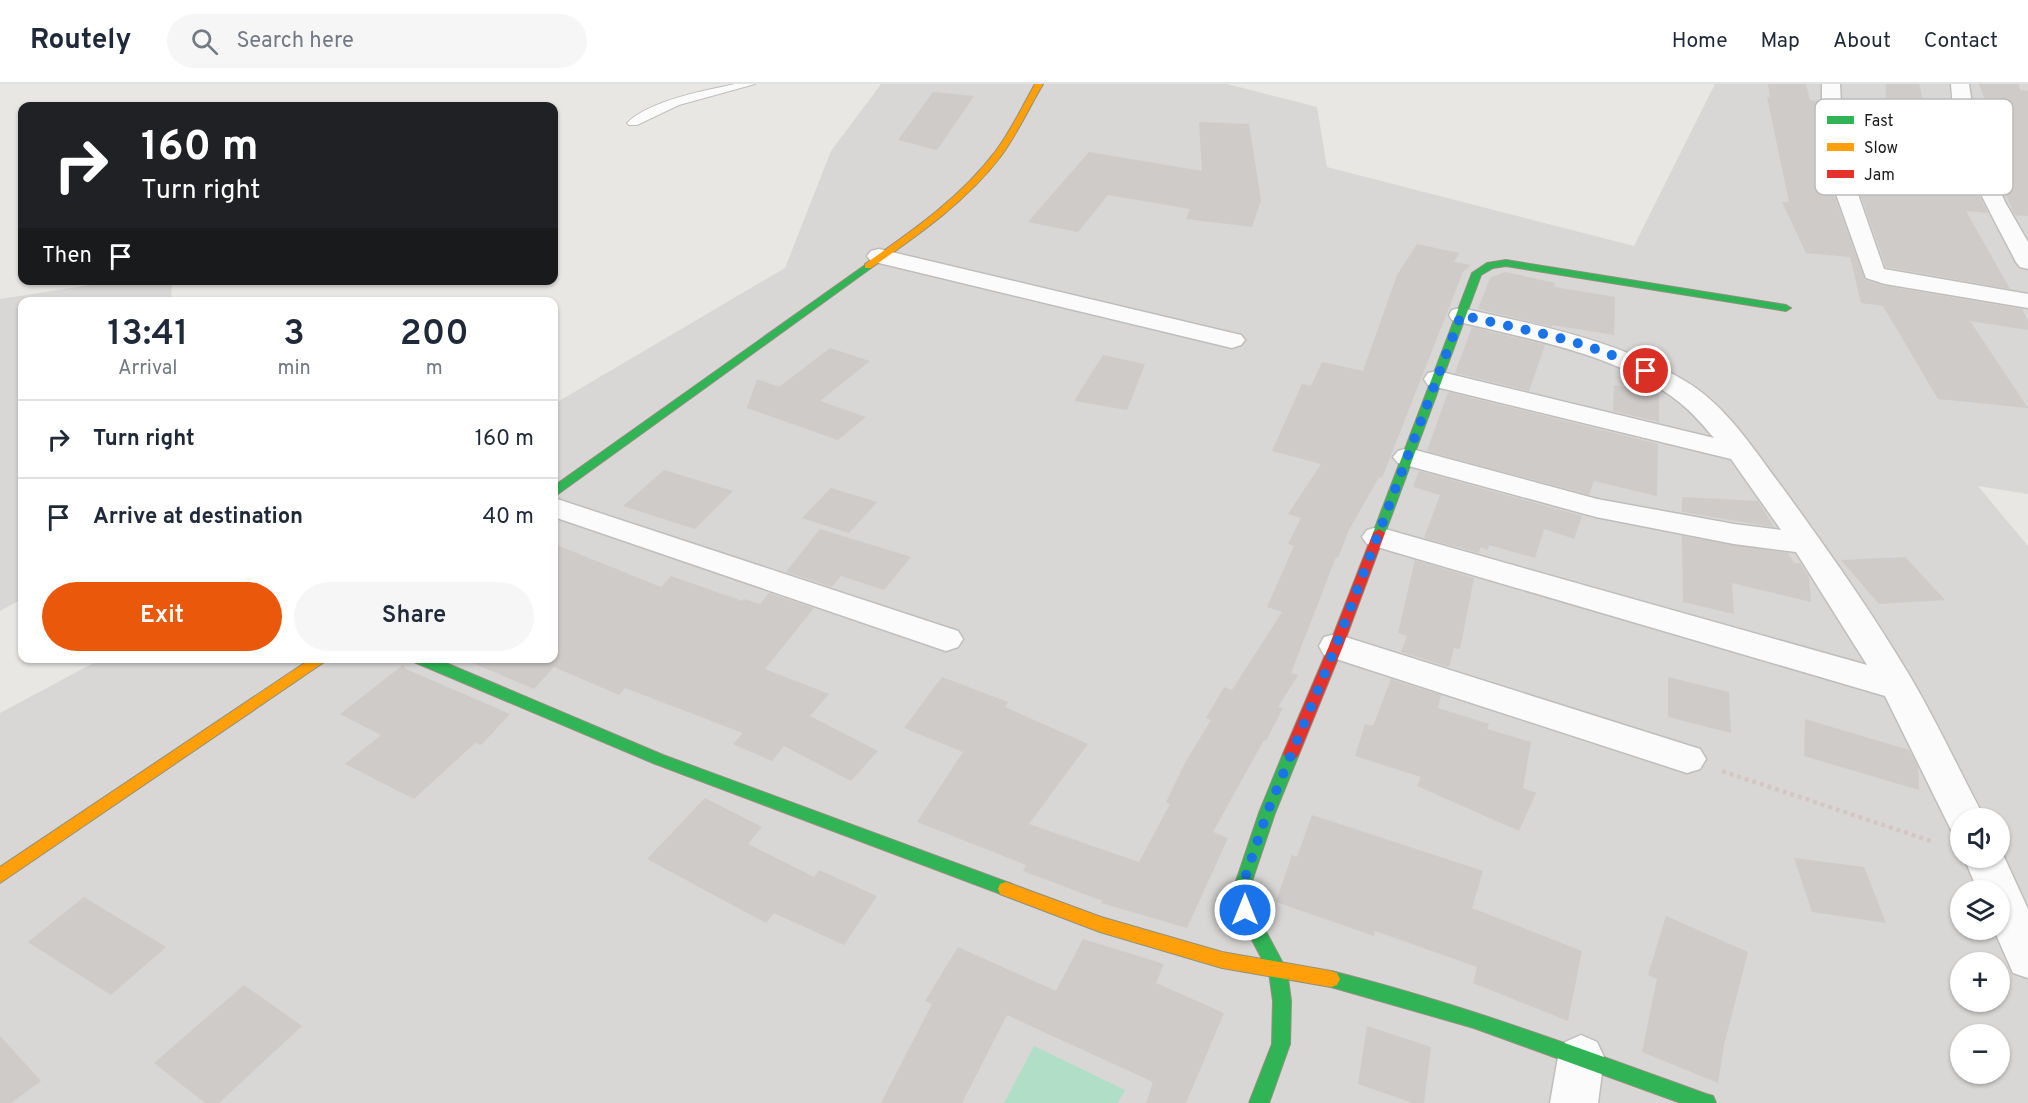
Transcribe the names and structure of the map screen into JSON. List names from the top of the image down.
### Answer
{
  "legend": ["Fast", "Slow", "Jam"],
  "page": {
    "header": "Routely",
    "search": "Search here",
    "nav": [
      "Home",
      "Map",
      "About",
      "Contact"
    ],
    "turn": ["160 m", "Turn right"],
    "then": "Then",
    "eta": [
      "13:41",
      "Arrival",
      "3",
      "min",
      "200",
      "m"
    ],
    "list": [
      {
        "name": "Turn right",
        "value": "160 m"
      },
      {
        "name": "Arrive at destination",
        "value": "40 m"
      }
    ],
    "buttons": ["Exit", "Share"],
    "map_buttons": ["+", "−"]
  }
}
